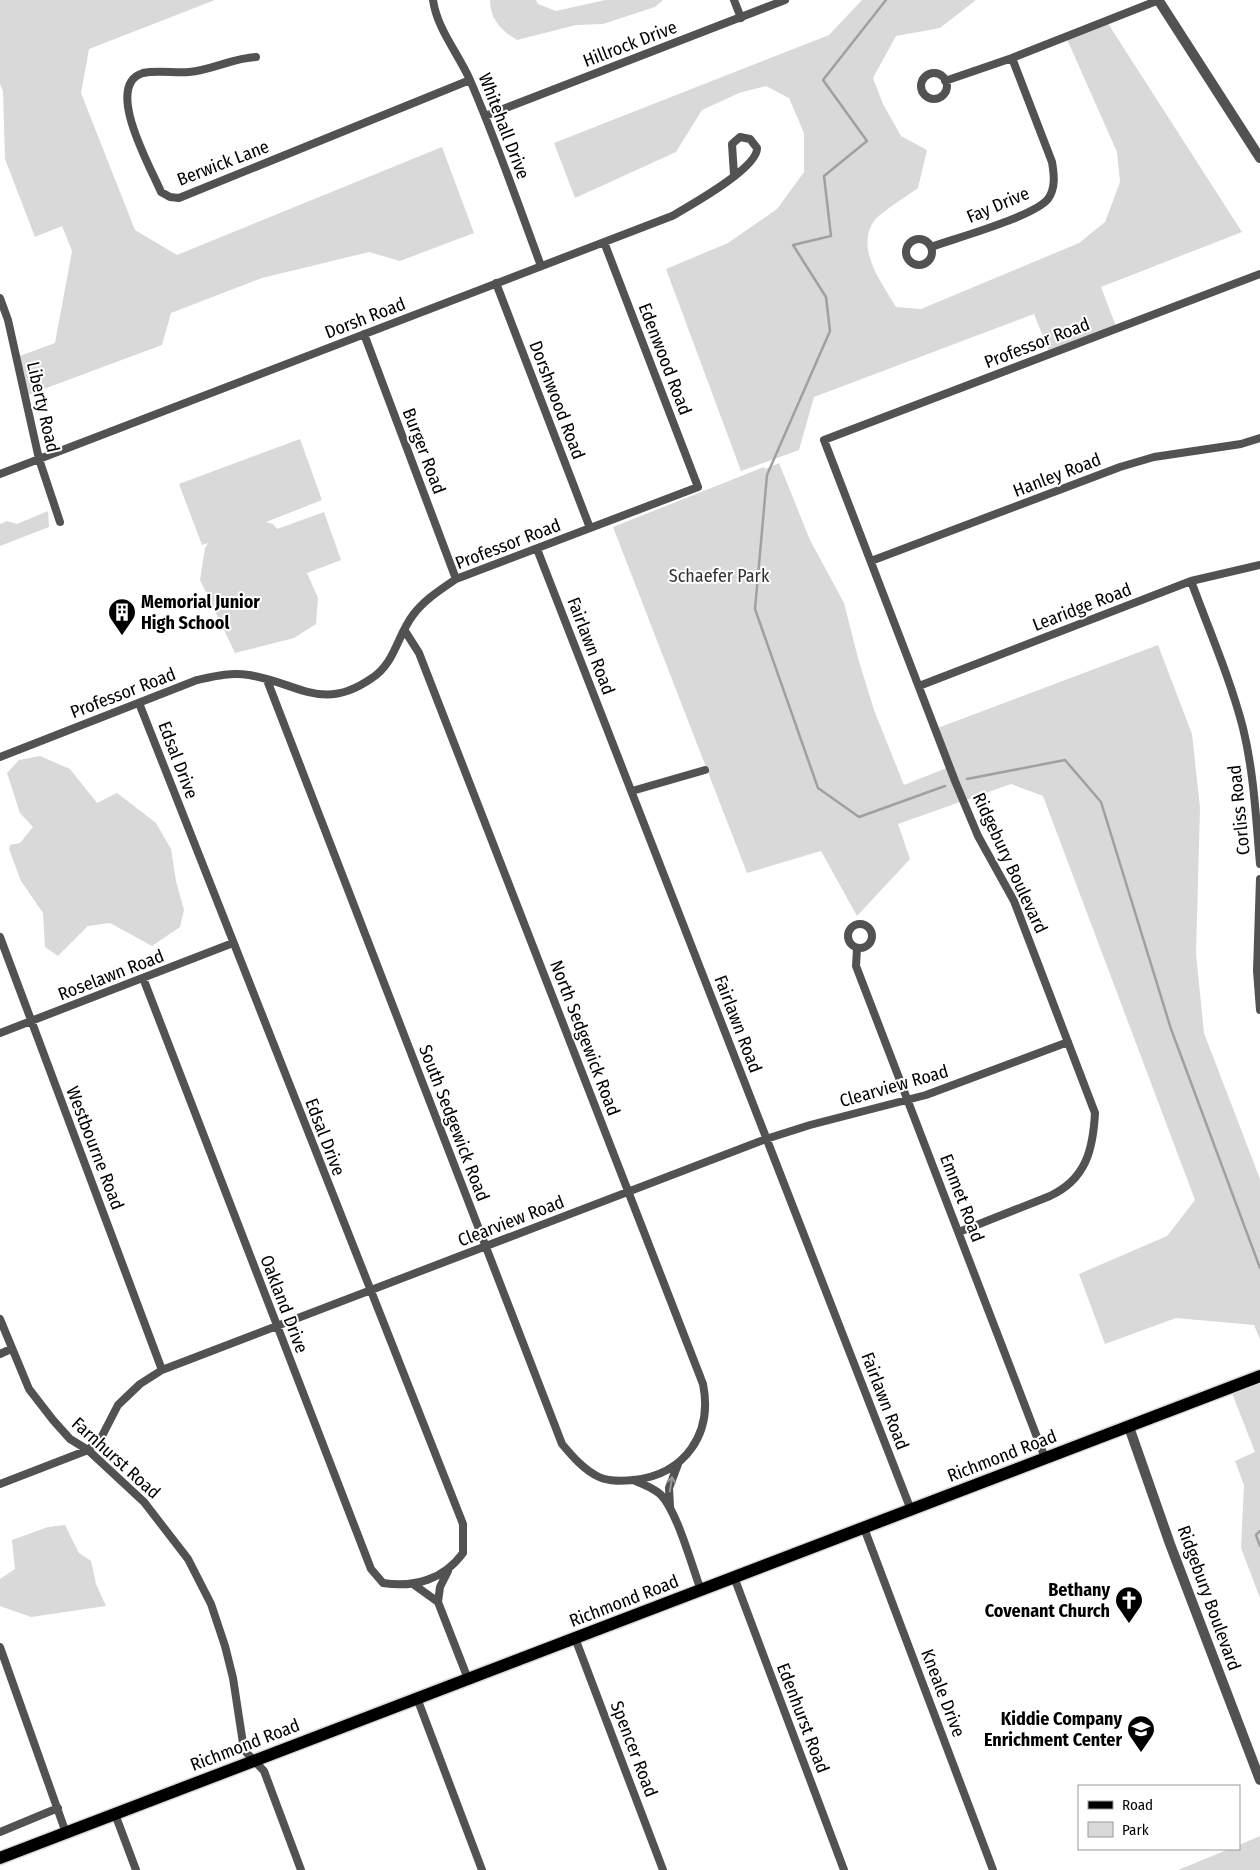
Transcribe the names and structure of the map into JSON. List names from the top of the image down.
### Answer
{
  "streets": {
    "main road": ["Richmond Road"],
    "street": [
      "Hillrock Drive",
      "Whitehall Drive",
      "Berwick Lane",
      "Fay Drive",
      "Dorsh Road",
      "Professor Road",
      "Edenwood Road",
      "Dorshwood Road",
      "Liberty Road",
      "Burger Road",
      "Hanley Road",
      "Learidge Road",
      "Fairlawn Road",
      "Edsal Drive",
      "Corliss Road",
      "Ridgebury Boulevard",
      "Roselawn Road",
      "North Sedgewick Road",
      "Clearview Road",
      "South Sedgewick Road",
      "Westbourne Road",
      "Emmet Road",
      "Oakland Drive",
      "Farnhurst Road",
      "Kneale Drive",
      "Edenhurst Road",
      "Spencer Road"
    ]
  },
  "crossings": [
    ["Hillrock Drive", "Whitehall Drive"],
    ["Whitehall Drive", "Berwick Lane"],
    ["Whitehall Drive", "Dorsh Road"],
    ["Dorsh Road", "Edenwood Road"],
    ["Dorsh Road", "Dorshwood Road"],
    ["Dorsh Road", "Liberty Road"],
    ["Dorsh Road", "Burger Road"],
    ["Professor Road", "Edenwood Road"],
    ["Professor Road", "Dorshwood Road"],
    ["Professor Road", "Burger Road"],
    ["Professor Road", "Fairlawn Road"],
    ["Professor Road", "Edsal Drive"],
    ["Professor Road", "Ridgebury Boulevard"],
    ["Professor Road", "North Sedgewick Road"],
    ["Professor Road", "South Sedgewick Road"],
    ["Hanley Road", "Ridgebury Boulevard"],
    ["Learidge Road", "Corliss Road"],
    ["Learidge Road", "Ridgebury Boulevard"],
    ["Fairlawn Road", "Clearview Road"],
    ["Fairlawn Road", "Richmond Road"],
    ["Edsal Drive", "Roselawn Road"],
    ["Edsal Drive", "Clearview Road"],
    ["Edsal Drive", "Oakland Drive"],
    ["Ridgebury Boulevard", "Clearview Road"],
    ["Ridgebury Boulevard", "Emmet Road"],
    ["Ridgebury Boulevard", "Richmond Road"],
    ["Roselawn Road", "Westbourne Road"],
    ["Roselawn Road", "Oakland Drive"],
    ["North Sedgewick Road", "Clearview Road"],
    ["North Sedgewick Road", "South Sedgewick Road"],
    ["Clearview Road", "South Sedgewick Road"],
    ["Clearview Road", "Westbourne Road"],
    ["Clearview Road", "Emmet Road"],
    ["Clearview Road", "Oakland Drive"],
    ["Clearview Road", "Farnhurst Road"],
    ["Emmet Road", "Richmond Road"],
    ["Richmond Road", "Farnhurst Road"],
    ["Richmond Road", "Kneale Drive"],
    ["Richmond Road", "Edenhurst Road"],
    ["Richmond Road", "Spencer Road"]
  ],
  "parks": ["Schaefer Park"],
  "places": {
    "building": ["Memorial Junior High School"],
    "church": ["Bethany Covenant Church"],
    "school or university": ["Kiddie Company Enrichment Center"]
  },
  "legend": ["Road", "Park"]
}
